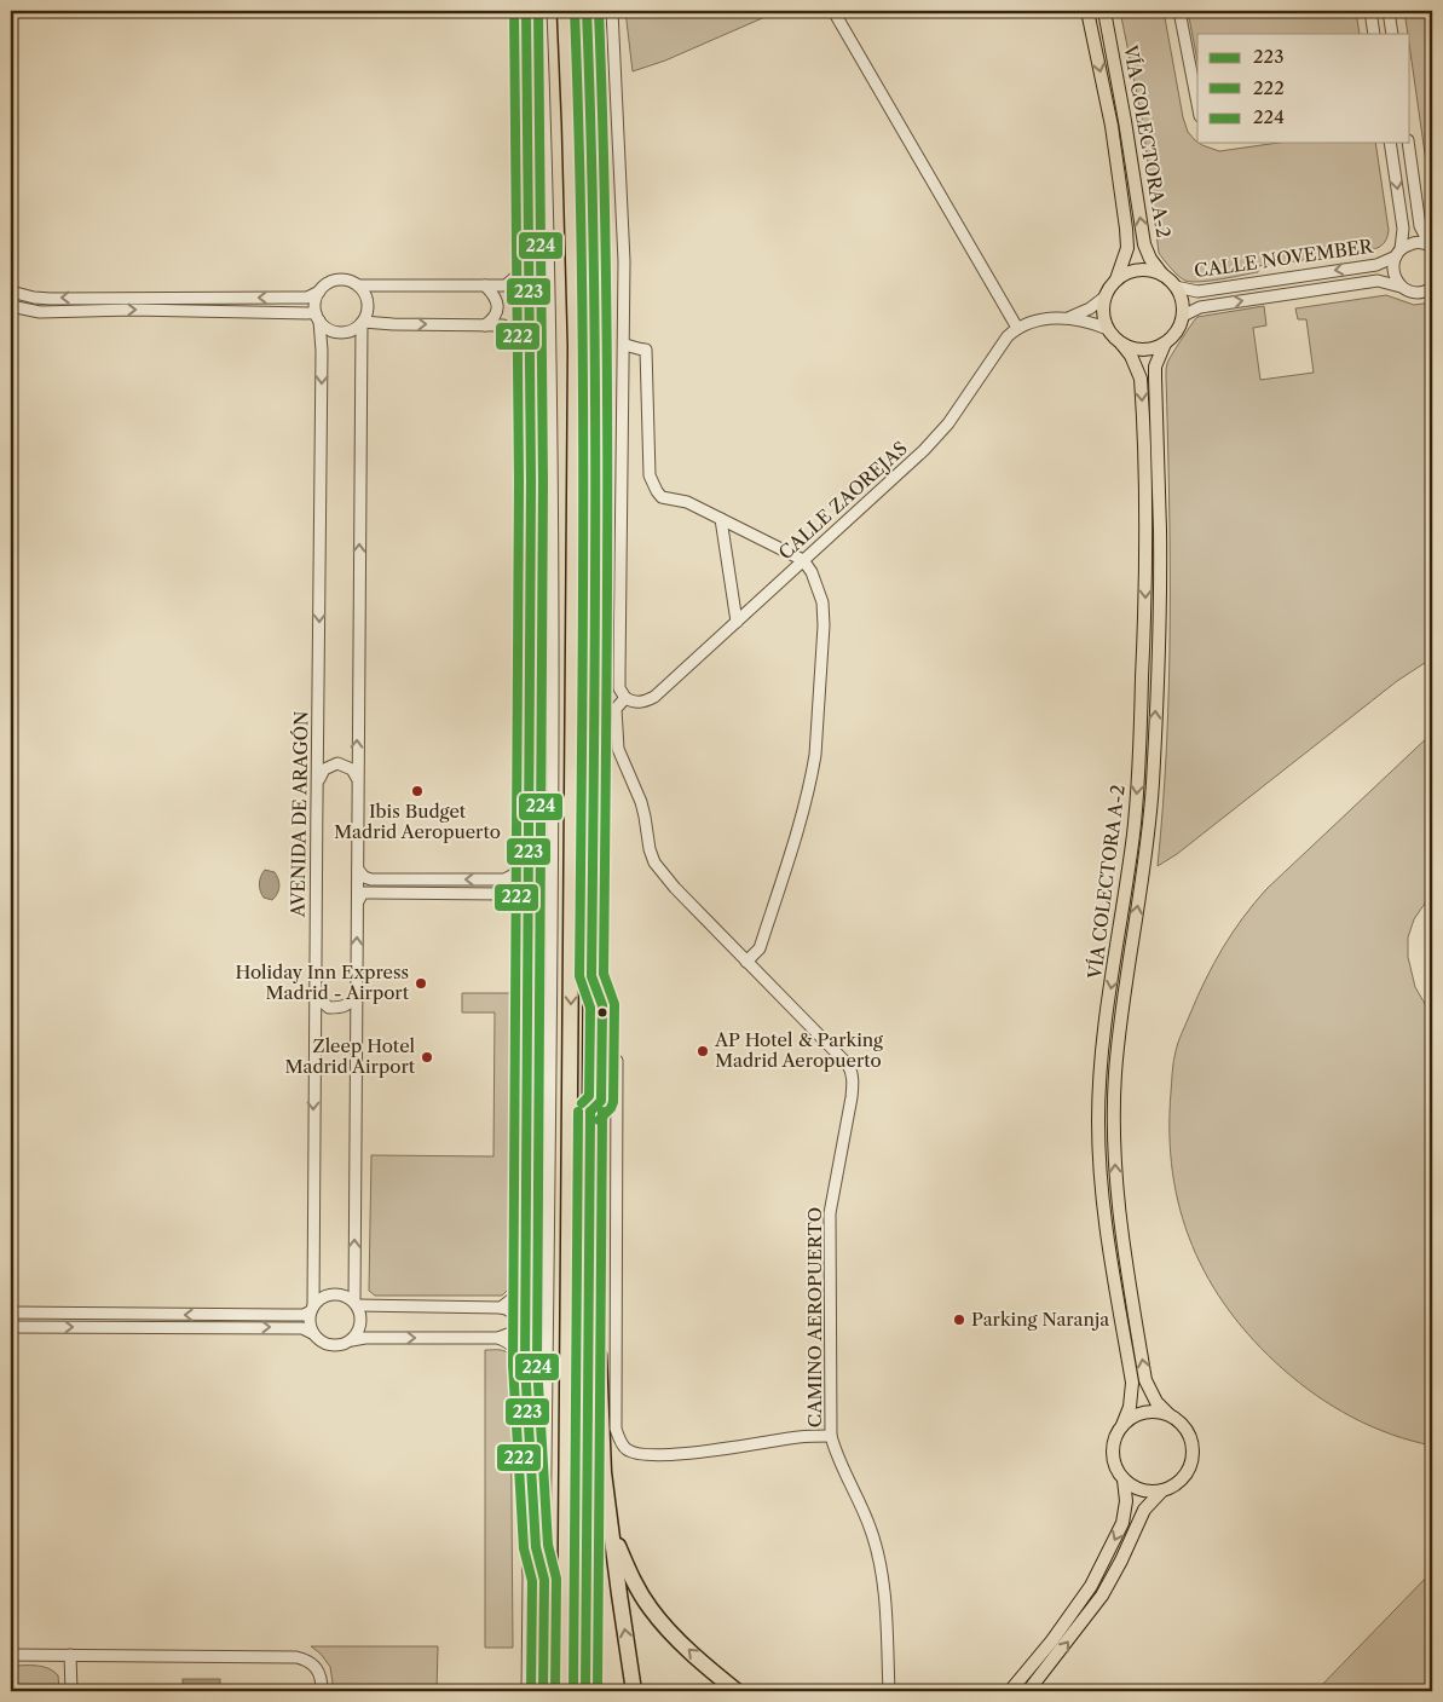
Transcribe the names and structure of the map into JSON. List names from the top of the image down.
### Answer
{
  "streets": {
    "main road": ["VÍA COLECTORA A-2"],
    "street": [
      "CALLE NOVEMBER",
      "CALLE ZAOREJAS",
      "AVENIDA DE ARAGÓN",
      "CAMINO AEROPUERTO"
    ]
  },
  "crossings": [
    ["VÍA COLECTORA A-2", "CALLE NOVEMBER"],
    ["CALLE ZAOREJAS", "CAMINO AEROPUERTO"]
  ],
  "places": [
    "Ibis Budget Madrid Aeropuerto",
    "Holiday Inn Express Madrid - Airport",
    "AP Hotel & Parking Madrid Aeropuerto",
    "Zleep Hotel Madrid Airport",
    "Parking Naranja"
  ],
  "lines": ["transit line 223", "transit line 222", "transit line 224"],
  "legend": ["223", "222", "224"]
}
